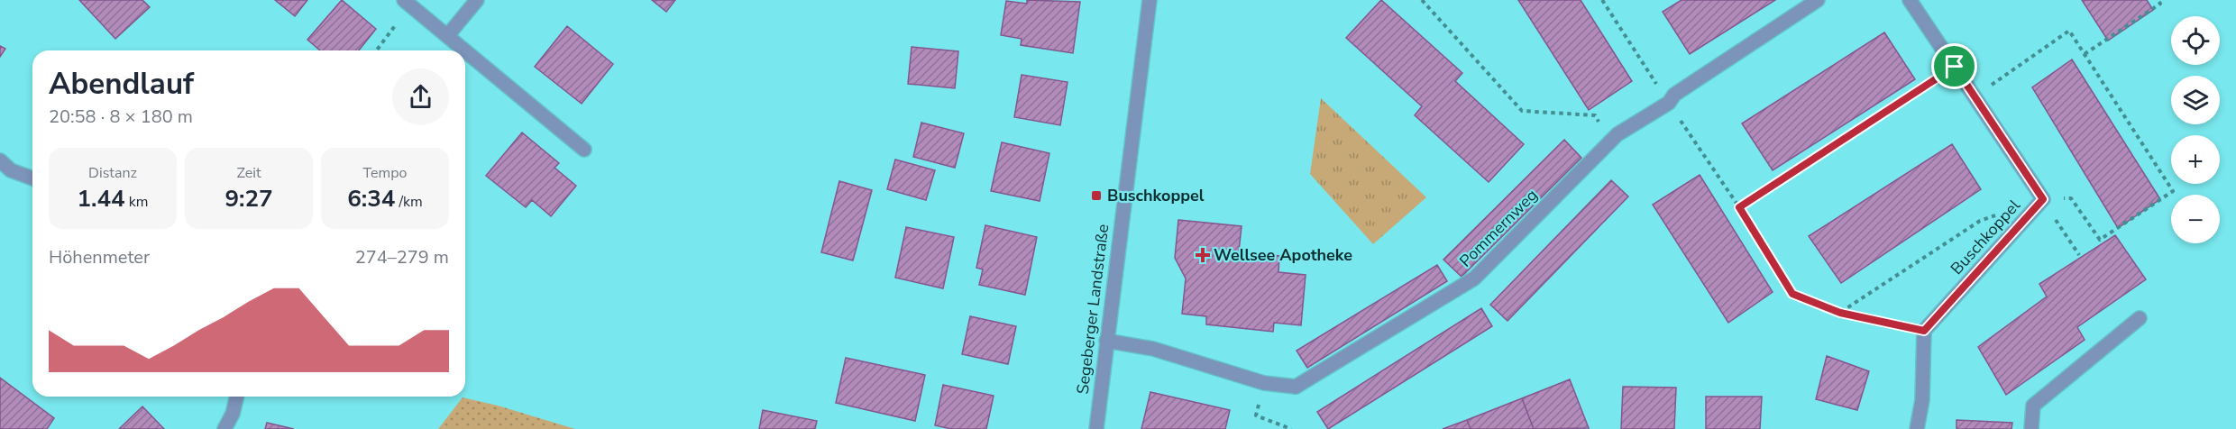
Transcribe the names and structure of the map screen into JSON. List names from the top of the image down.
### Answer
{
  "streets": {
    "street": ["Pommernweg", "Buschkoppel", "Segeberger Landstraße"]
  },
  "crossings": [
    ["Pommernweg", "Segeberger Landstraße"]
  ],
  "places": {
    "transit": ["Buschkoppel"],
    "health": ["Wellsee Apotheke"]
  },
  "page": {
    "map_buttons": ["+", "−"],
    "heading": ["Abendlauf", "20:58 · 8 × 180 m"],
    "stats": [
      ["Distanz", "1.44 km"],
      ["Zeit", "9:27"],
      ["Tempo", "6:34 /km"]
    ],
    "chart": ["Höhenmeter", "274–279 m"]
  }
}
